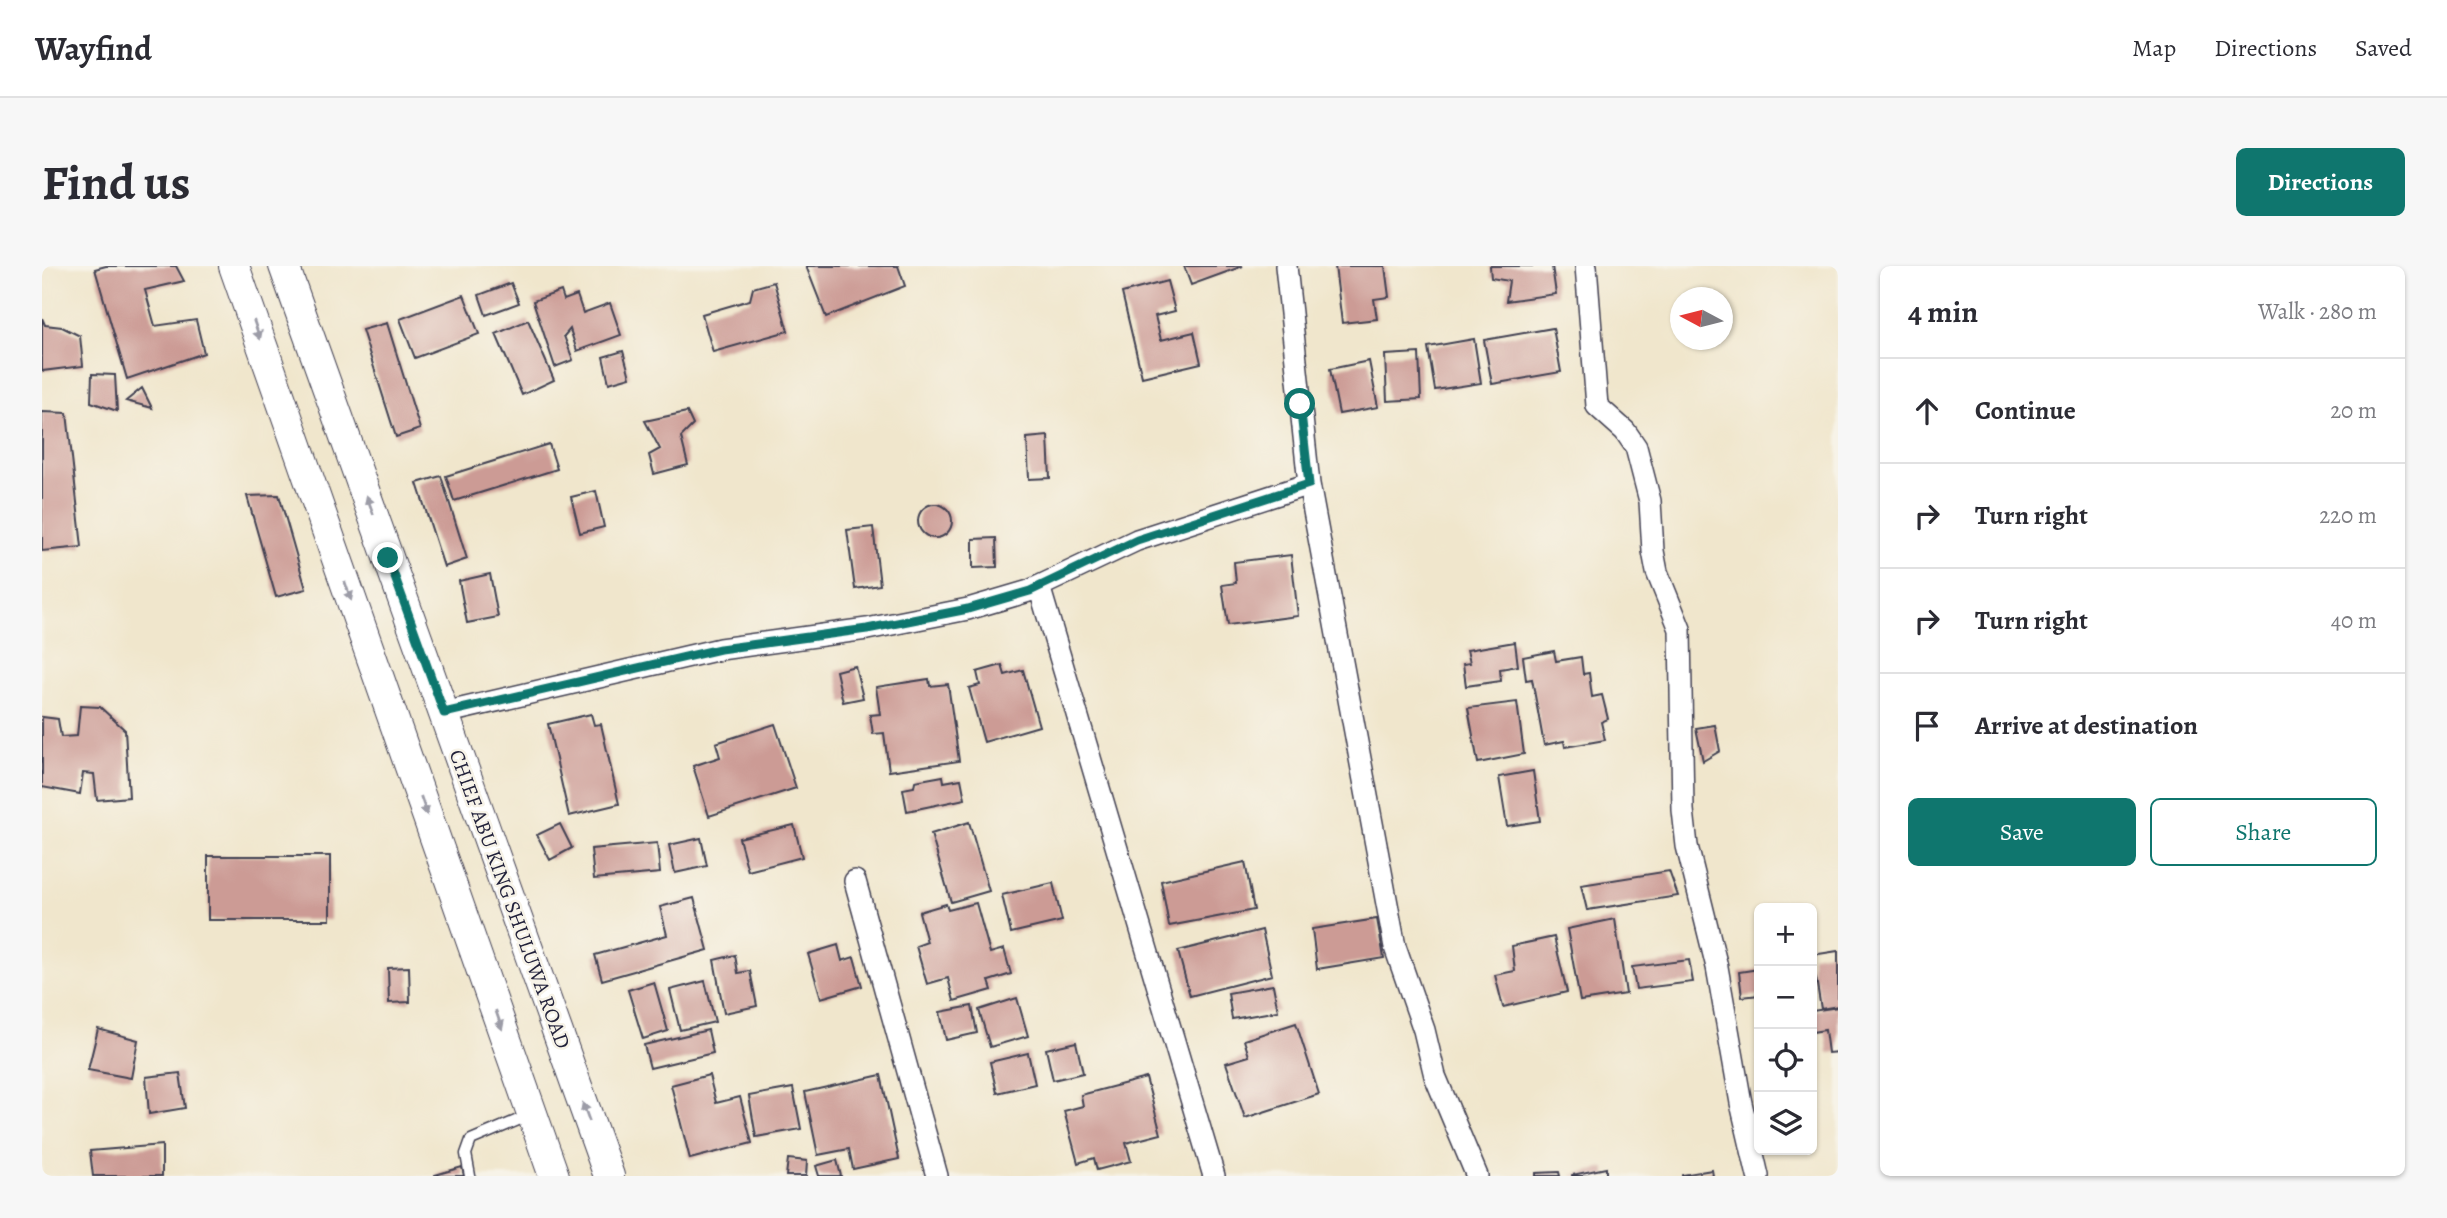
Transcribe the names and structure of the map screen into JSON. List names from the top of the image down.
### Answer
{
  "streets": {
    "street": ["CHIEF ABU KING SHULUWA ROAD"]
  },
  "north": "left",
  "page": {
    "header": "Wayfind",
    "nav": ["Map", "Directions", "Saved"],
    "buttons": [
      "Directions",
      ["Save", "Share"]
    ],
    "title": "Find us",
    "heading": ["4 min", "Walk · 280 m"],
    "list": [
      ["Continue", "20 m"],
      ["Turn right", "220 m"],
      ["Turn right", "40 m"],
      "Arrive at destination"
    ],
    "map_buttons": ["+", "−"]
  }
}
